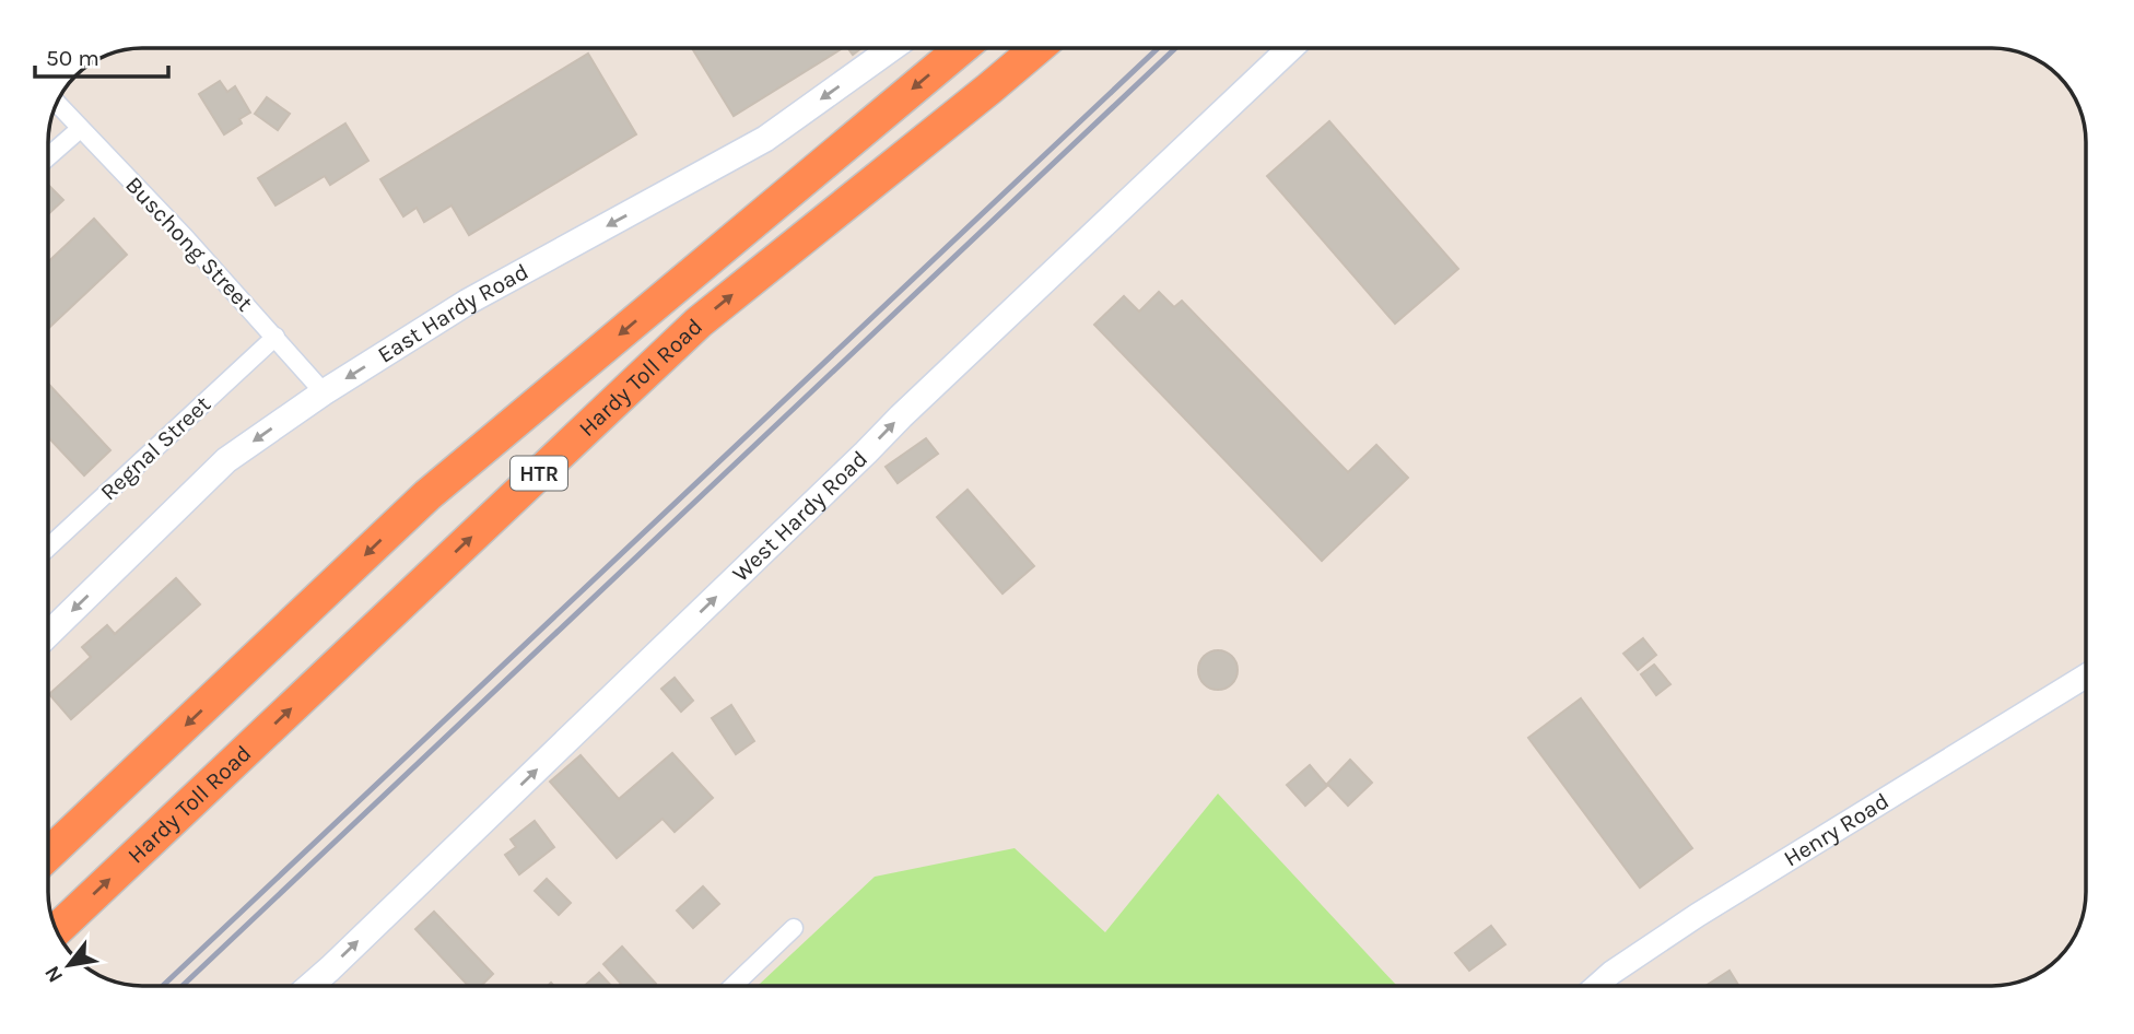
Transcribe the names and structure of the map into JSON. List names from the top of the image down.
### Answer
{
  "streets": {
    "highway": ["Hardy Toll Road", "HTR"],
    "main road": ["East Hardy Road", "West Hardy Road"],
    "street": ["Buschong Street", "Regnal Street", "Henry Road"]
  },
  "crossings": [
    ["Buschong Street", "East Hardy Road"],
    ["Buschong Street", "Regnal Street"]
  ],
  "one_way": ["East Hardy Road", "West Hardy Road"],
  "scale_bar": "50 m",
  "north": "bottom left"
}
